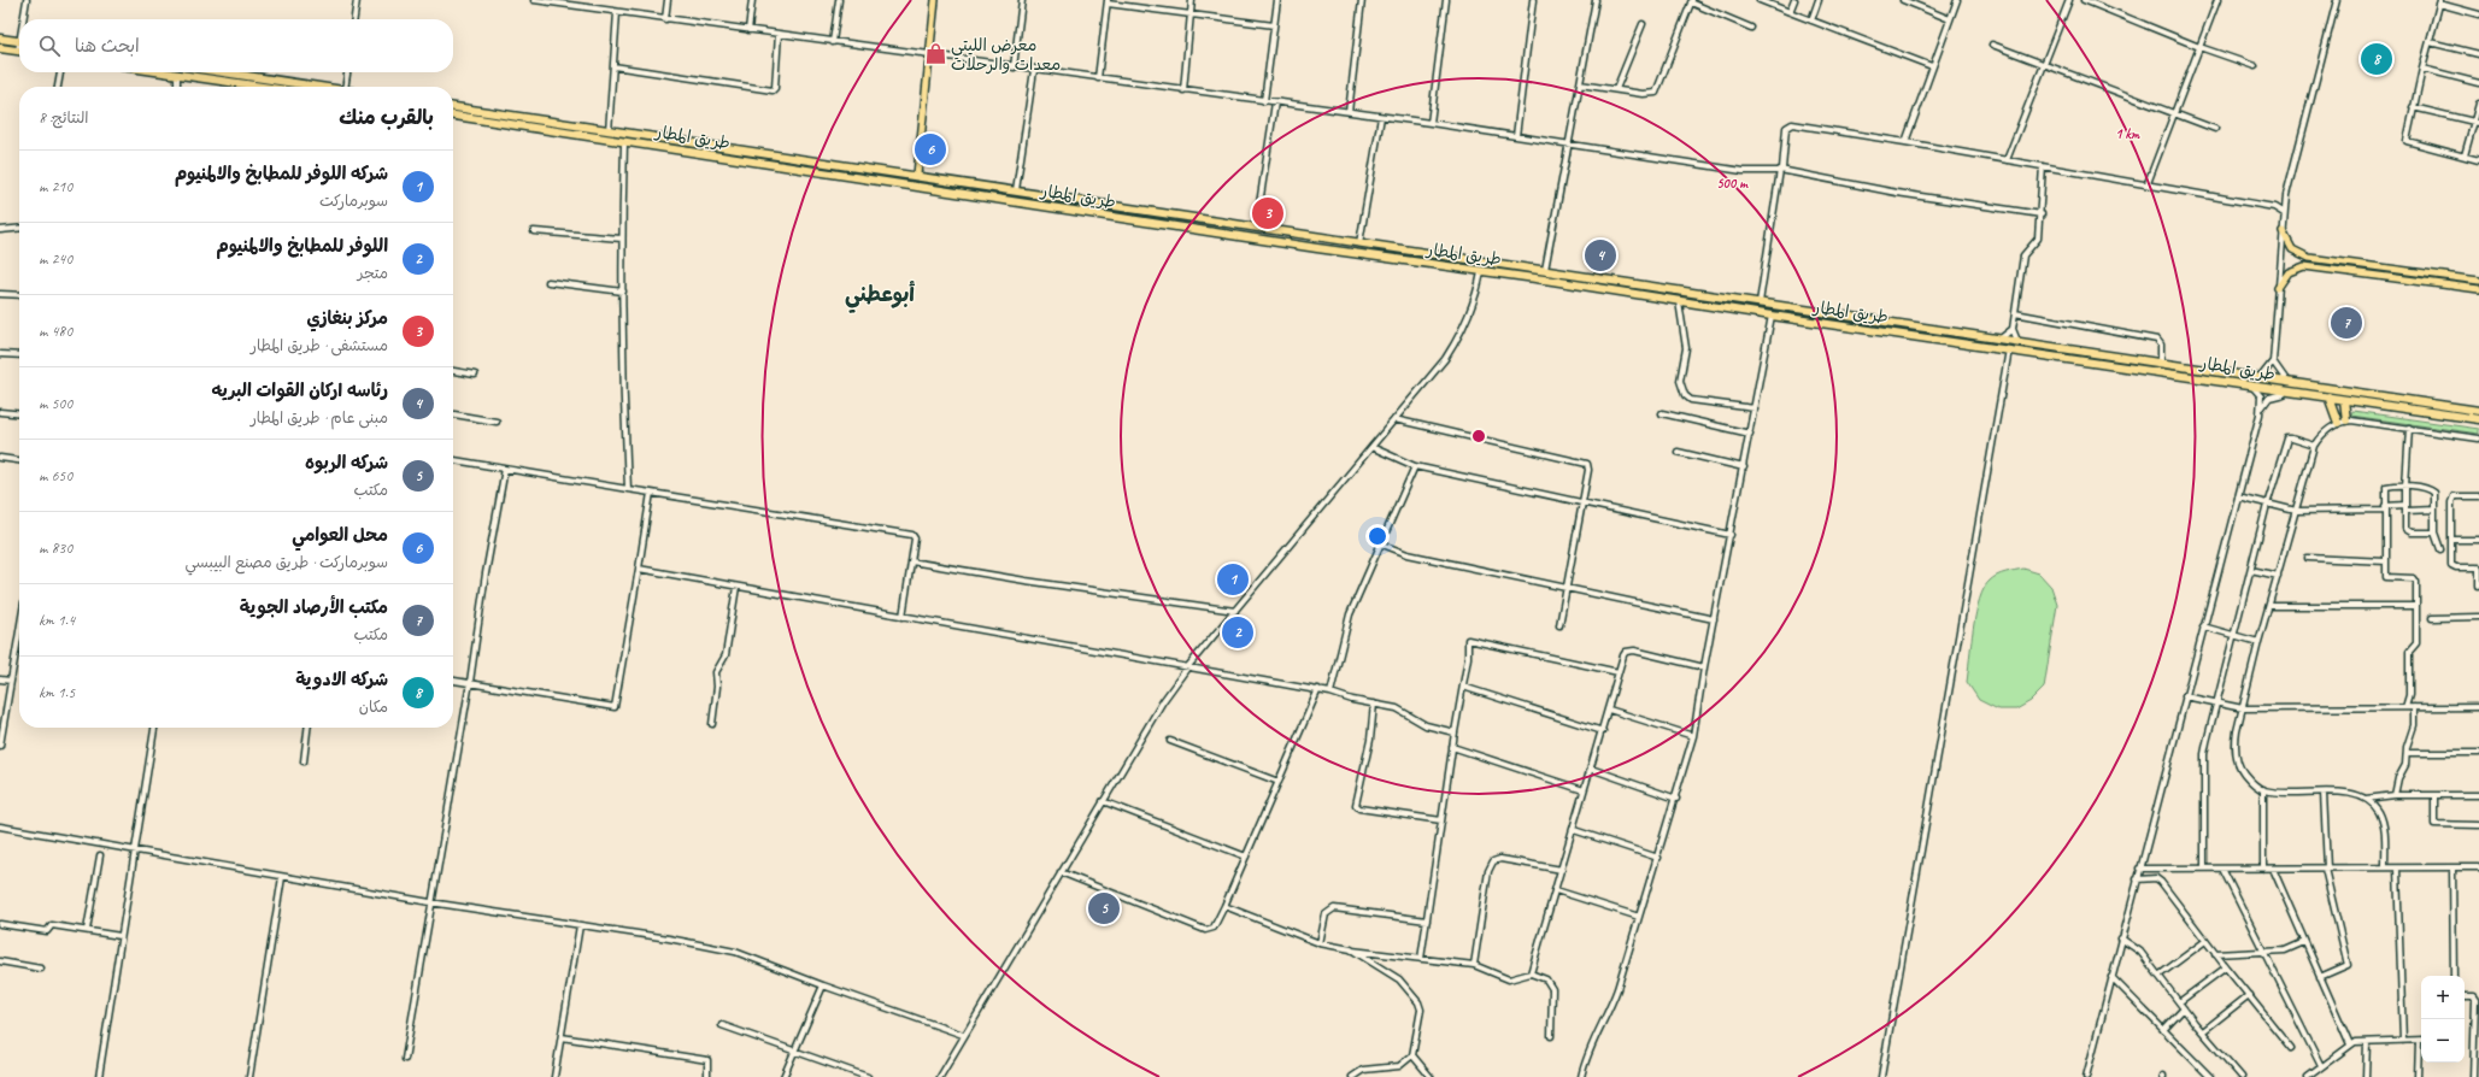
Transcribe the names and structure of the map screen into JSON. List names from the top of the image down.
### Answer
{
  "streets": {
    "highway": ["طريق المطار"]
  },
  "districts": ["أبوعطني"],
  "places": {
    "shop": ["معرض الليتي معدات والرحلات"]
  },
  "page": {
    "search": "ابحث هنا",
    "pins": [
      "8",
      "6",
      "3",
      "4",
      "7",
      "1",
      "2",
      "5"
    ],
    "heading": ["بالقرب منك", "النتائج: 8"],
    "list": [
      {
        "mark": "1",
        "name": "شركه اللوفر للمطابخ والالمنيوم",
        "note": "سوبرماركت",
        "value": "210 m"
      },
      {
        "mark": "2",
        "name": "اللوفر للمطابخ والالمنيوم",
        "note": "متجر",
        "value": "240 m"
      },
      {
        "mark": "3",
        "name": "مركز بنغازي",
        "note": "مستشفى · طريق المطار",
        "value": "480 m"
      },
      {
        "mark": "4",
        "name": "رئاسه اركان القوات البريه",
        "note": "مبنى عام · طريق المطار",
        "value": "500 m"
      },
      {
        "mark": "5",
        "name": "شركه الربوه",
        "note": "مكتب",
        "value": "650 m"
      },
      {
        "mark": "6",
        "name": "محل العوامي",
        "note": "سوبرماركت · طريق مصنع البيبسي",
        "value": "830 m"
      },
      {
        "mark": "7",
        "name": "مكتب الأرصاد الجوية",
        "note": "مكتب",
        "value": "1.4 km"
      },
      {
        "mark": "8",
        "name": "شركه الادوية",
        "note": "مكان",
        "value": "1.5 km"
      }
    ],
    "map_buttons": ["+", "−"]
  },
  "rings": ["1 km", "500 m"]
}
